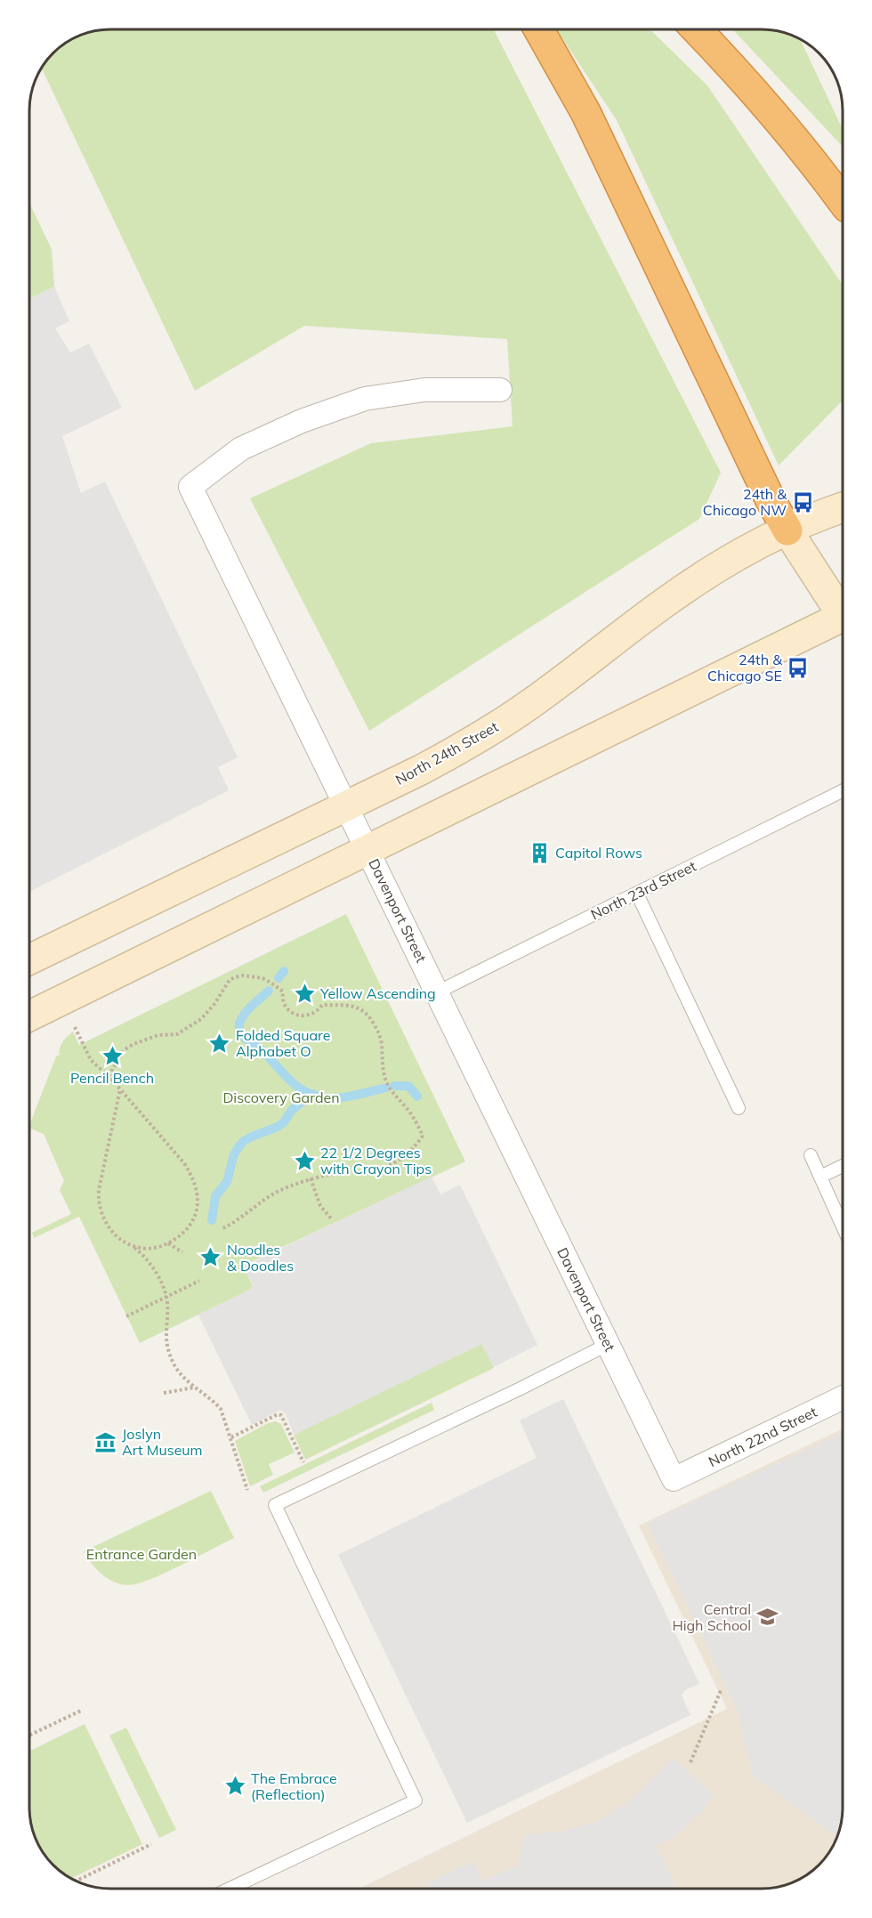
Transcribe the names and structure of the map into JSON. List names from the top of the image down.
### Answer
{
  "streets": {
    "main road": ["North 24th Street"],
    "street": ["Davenport Street", "North 22nd Street"],
    "lane": ["North 23rd Street"]
  },
  "crossings": [
    ["North 24th Street", "Davenport Street"],
    ["North 23rd Street", "Davenport Street"],
    ["Davenport Street", "North 22nd Street"]
  ],
  "parks": ["Discovery Garden", "Entrance Garden"],
  "places": {
    "bus stop": ["24th & Chicago NW", "24th & Chicago SE"],
    "building": ["Capitol Rows"],
    "place": [
      "Yellow Ascending",
      "Folded Square Alphabet O",
      "Pencil Bench",
      "22 1/2 Degrees with Crayon Tips",
      "Noodles & Doodles",
      "The Embrace (Reflection)"
    ],
    "museum": ["Joslyn Art Museum"],
    "school or university": ["Central High School"]
  }
}
